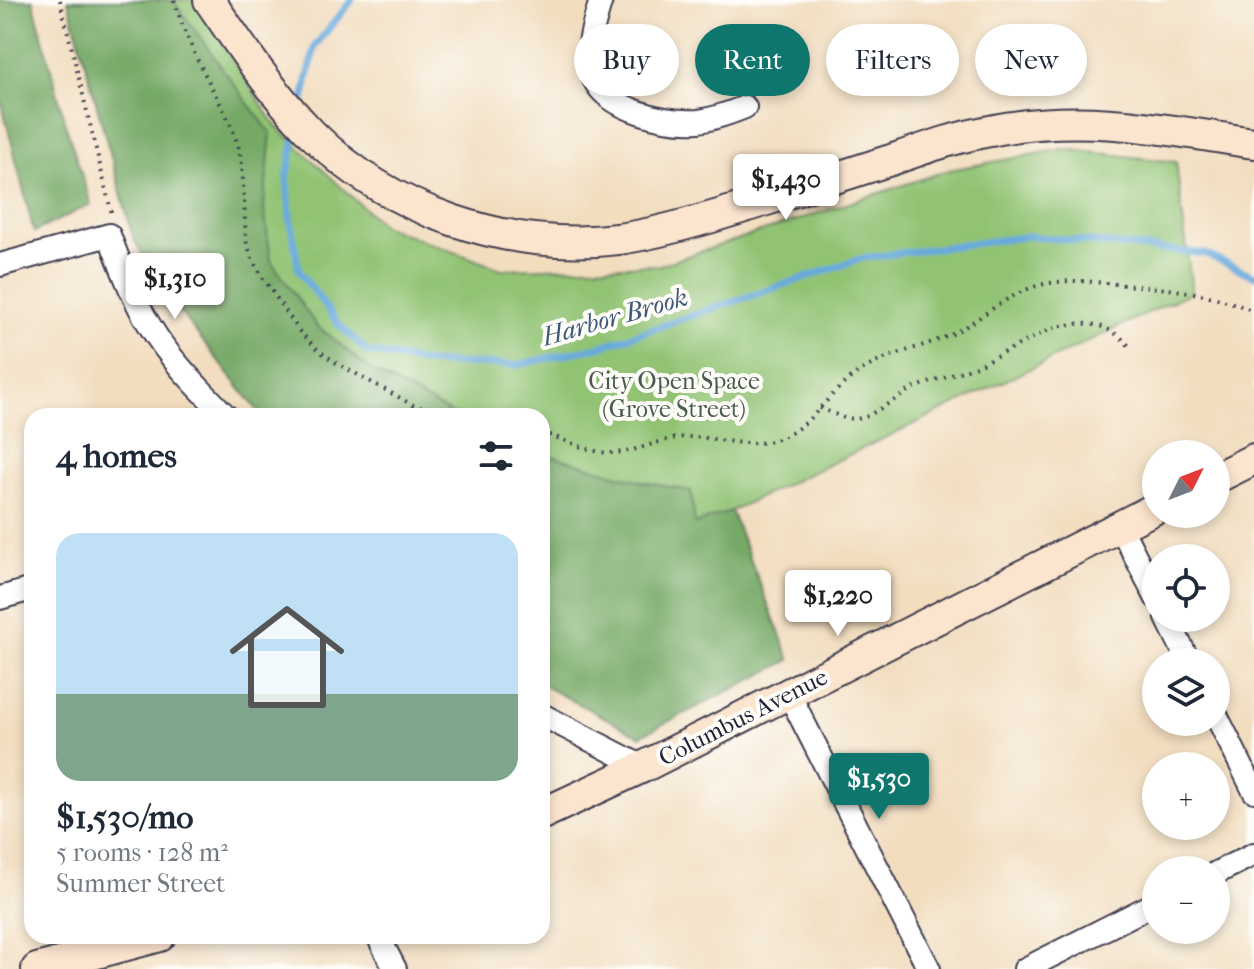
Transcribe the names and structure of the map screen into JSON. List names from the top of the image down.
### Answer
{
  "streets": {
    "main road": ["Columbus Avenue"]
  },
  "water": ["Harbor Brook"],
  "parks": ["City Open Space (Grove Street)"],
  "north": "top right",
  "page": {
    "chip": [
      "Buy",
      "Rent",
      "Filters",
      "New"
    ],
    "price": [
      "$1,430",
      "$1,310",
      "$1,220",
      "$1,530"
    ],
    "heading": "4 homes",
    "map_buttons": ["+", "−"],
    "list": [
      {
        "name": "$1,530/mo",
        "note": "5 rooms · 128 m² · Summer Street"
      }
    ]
  }
}
